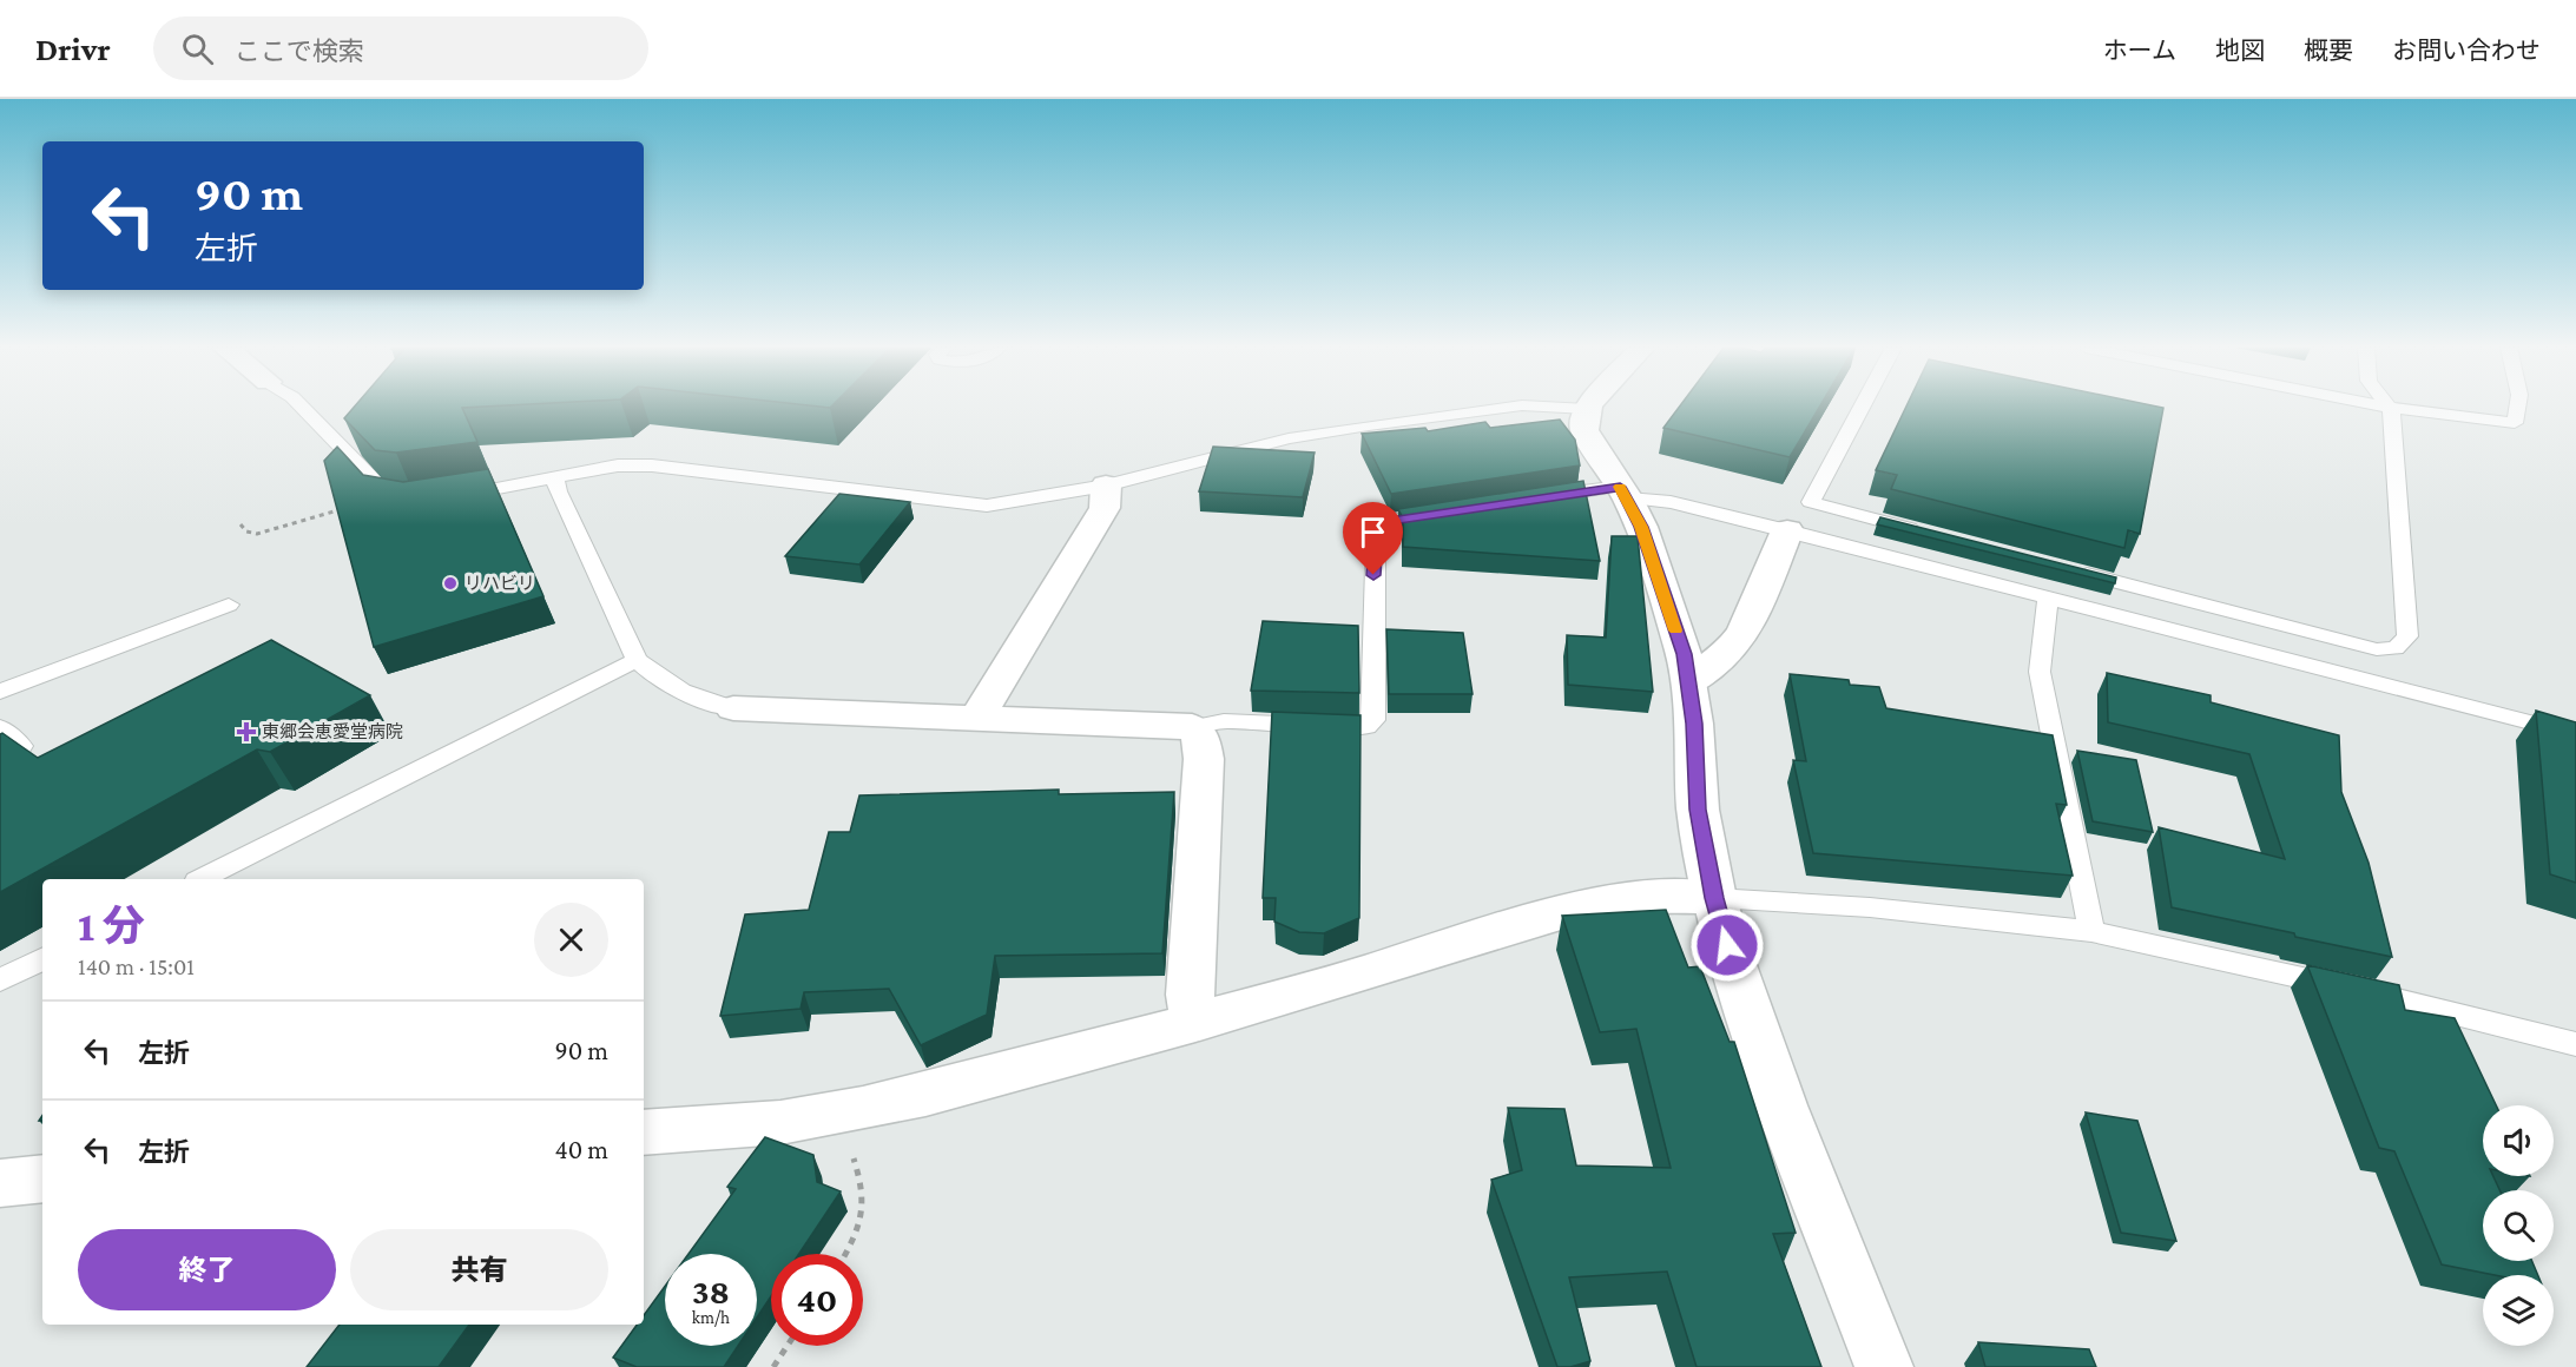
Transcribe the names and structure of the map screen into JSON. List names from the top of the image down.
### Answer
{
  "places": {
    "other": ["リハビリ"],
    "health": ["東郷会恵愛堂病院"]
  },
  "page": {
    "header": "Drivr",
    "search": "ここで検索",
    "nav": [
      "ホーム",
      "地図",
      "概要",
      "お問い合わせ"
    ],
    "turn": ["90 m", "左折"],
    "heading": ["1 分", "140 m · 15:01"],
    "list": [
      {
        "name": "左折",
        "value": "90 m"
      },
      {
        "name": "左折",
        "value": "40 m"
      }
    ],
    "buttons": ["終了", "共有"],
    "speed": "38 km/h",
    "limit": "40"
  }
}
